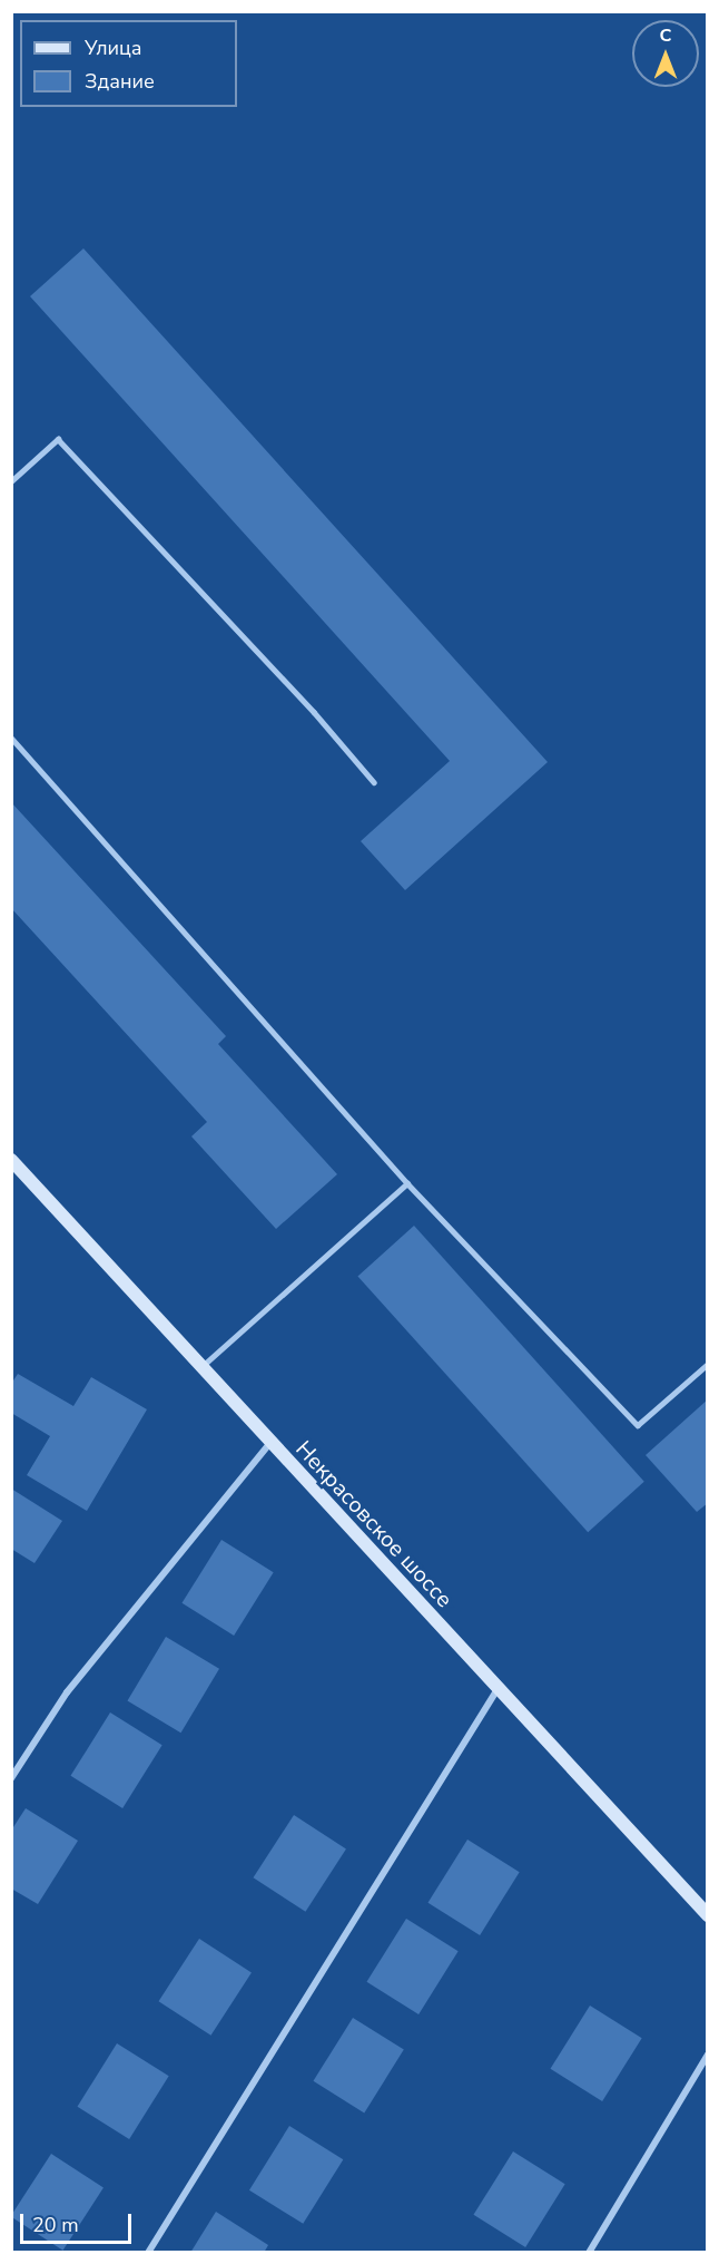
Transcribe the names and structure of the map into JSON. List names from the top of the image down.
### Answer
{
  "streets": {
    "main road": ["Некрасовское шоссе"]
  },
  "legend": ["Улица", "Здание"],
  "scale_bar": "20 m",
  "north": "top"
}
